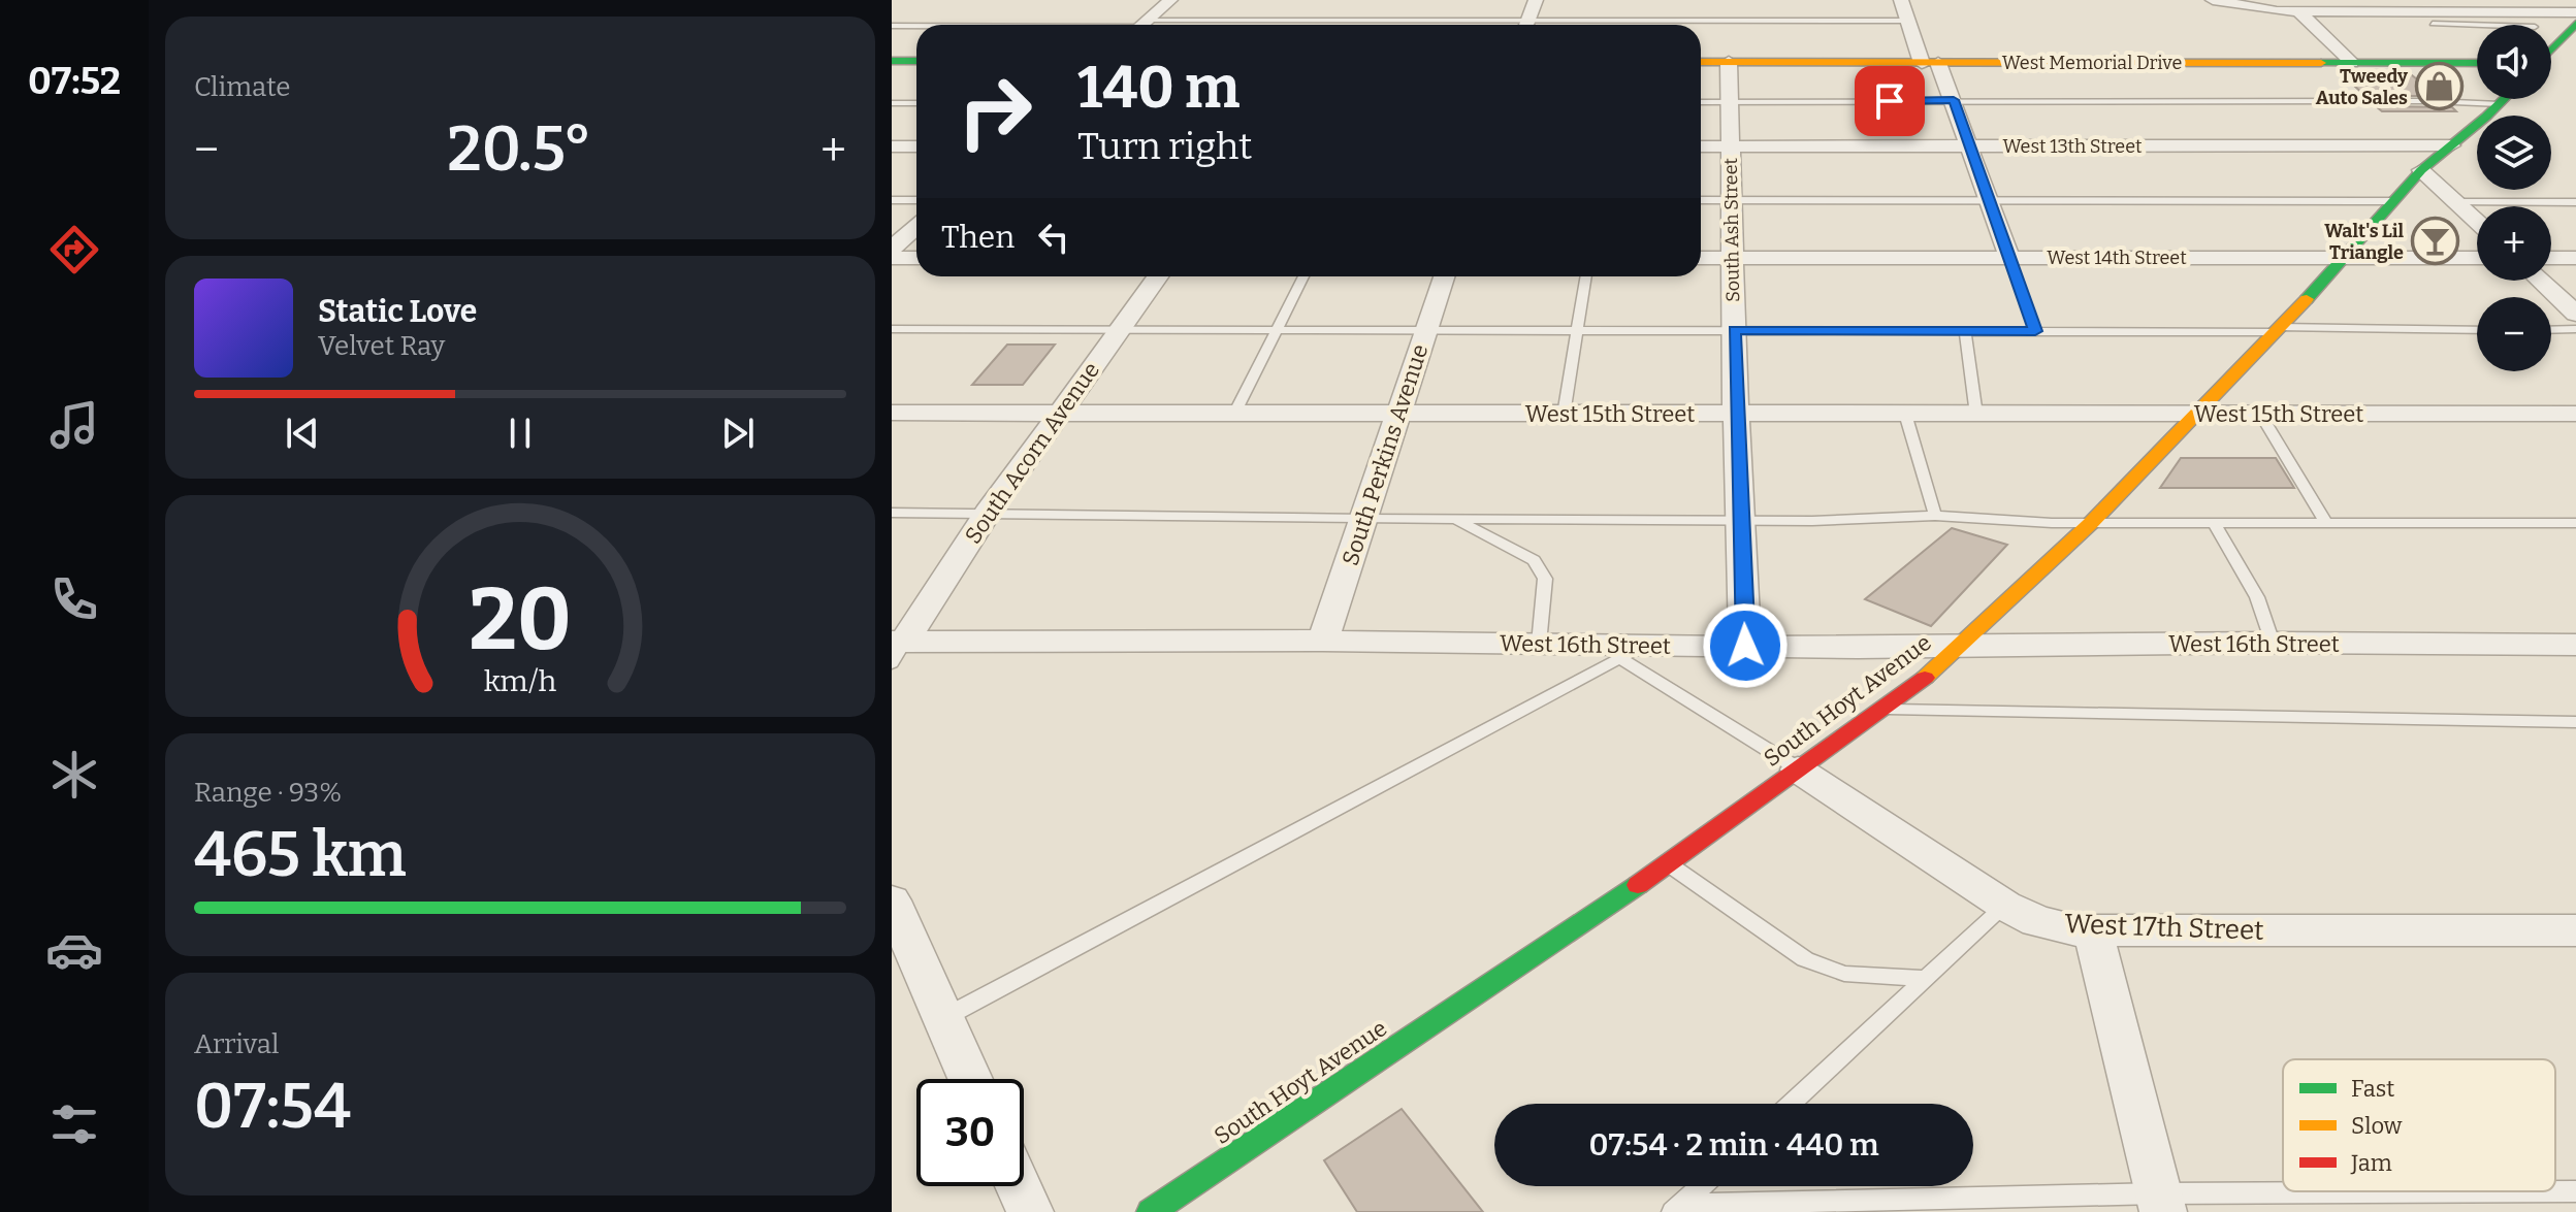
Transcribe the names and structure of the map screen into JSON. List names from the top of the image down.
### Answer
{
  "streets": {
    "main road": ["West Memorial Drive", "South Hoyt Avenue"],
    "street": [
      "West 13th Street",
      "South Ash Street",
      "West 14th Street",
      "West 15th Street",
      "South Acorn Avenue",
      "South Perkins Avenue",
      "West 16th Street",
      "West 17th Street"
    ]
  },
  "crossings": [
    ["West Memorial Drive", "South Ash Street"],
    ["West 13th Street", "South Ash Street"],
    ["West 13th Street", "South Hoyt Avenue"],
    ["South Ash Street", "West 14th Street"],
    ["South Ash Street", "West 15th Street"],
    ["South Ash Street", "West 16th Street"],
    ["West 14th Street", "South Hoyt Avenue"],
    ["West 15th Street", "South Acorn Avenue"],
    ["West 15th Street", "South Perkins Avenue"],
    ["West 15th Street", "South Hoyt Avenue"],
    ["South Acorn Avenue", "West 16th Street"],
    ["South Perkins Avenue", "West 16th Street"],
    ["West 16th Street", "South Hoyt Avenue"],
    ["South Hoyt Avenue", "West 17th Street"]
  ],
  "places": {
    "shop": ["Tweedy Auto Sales"],
    "bar": ["Walt's Lil Triangle"]
  },
  "legend": ["Fast", "Slow", "Jam"],
  "page": {
    "tabs": "07:52",
    "tile": [
      "Climate",
      ["Range · 93%", "465 km"],
      ["Arrival", "07:54"]
    ],
    "map_buttons": ["+", "−"],
    "turn": ["140 m", "Turn right"],
    "heat": ["−", "20.5°", "+"],
    "then": "Then",
    "song": ["Static Love", "Velvet Ray"],
    "limit": "30",
    "trip": "07:54 · 2 min · 440 m",
    "gauge": ["20", "km/h"]
  }
}
